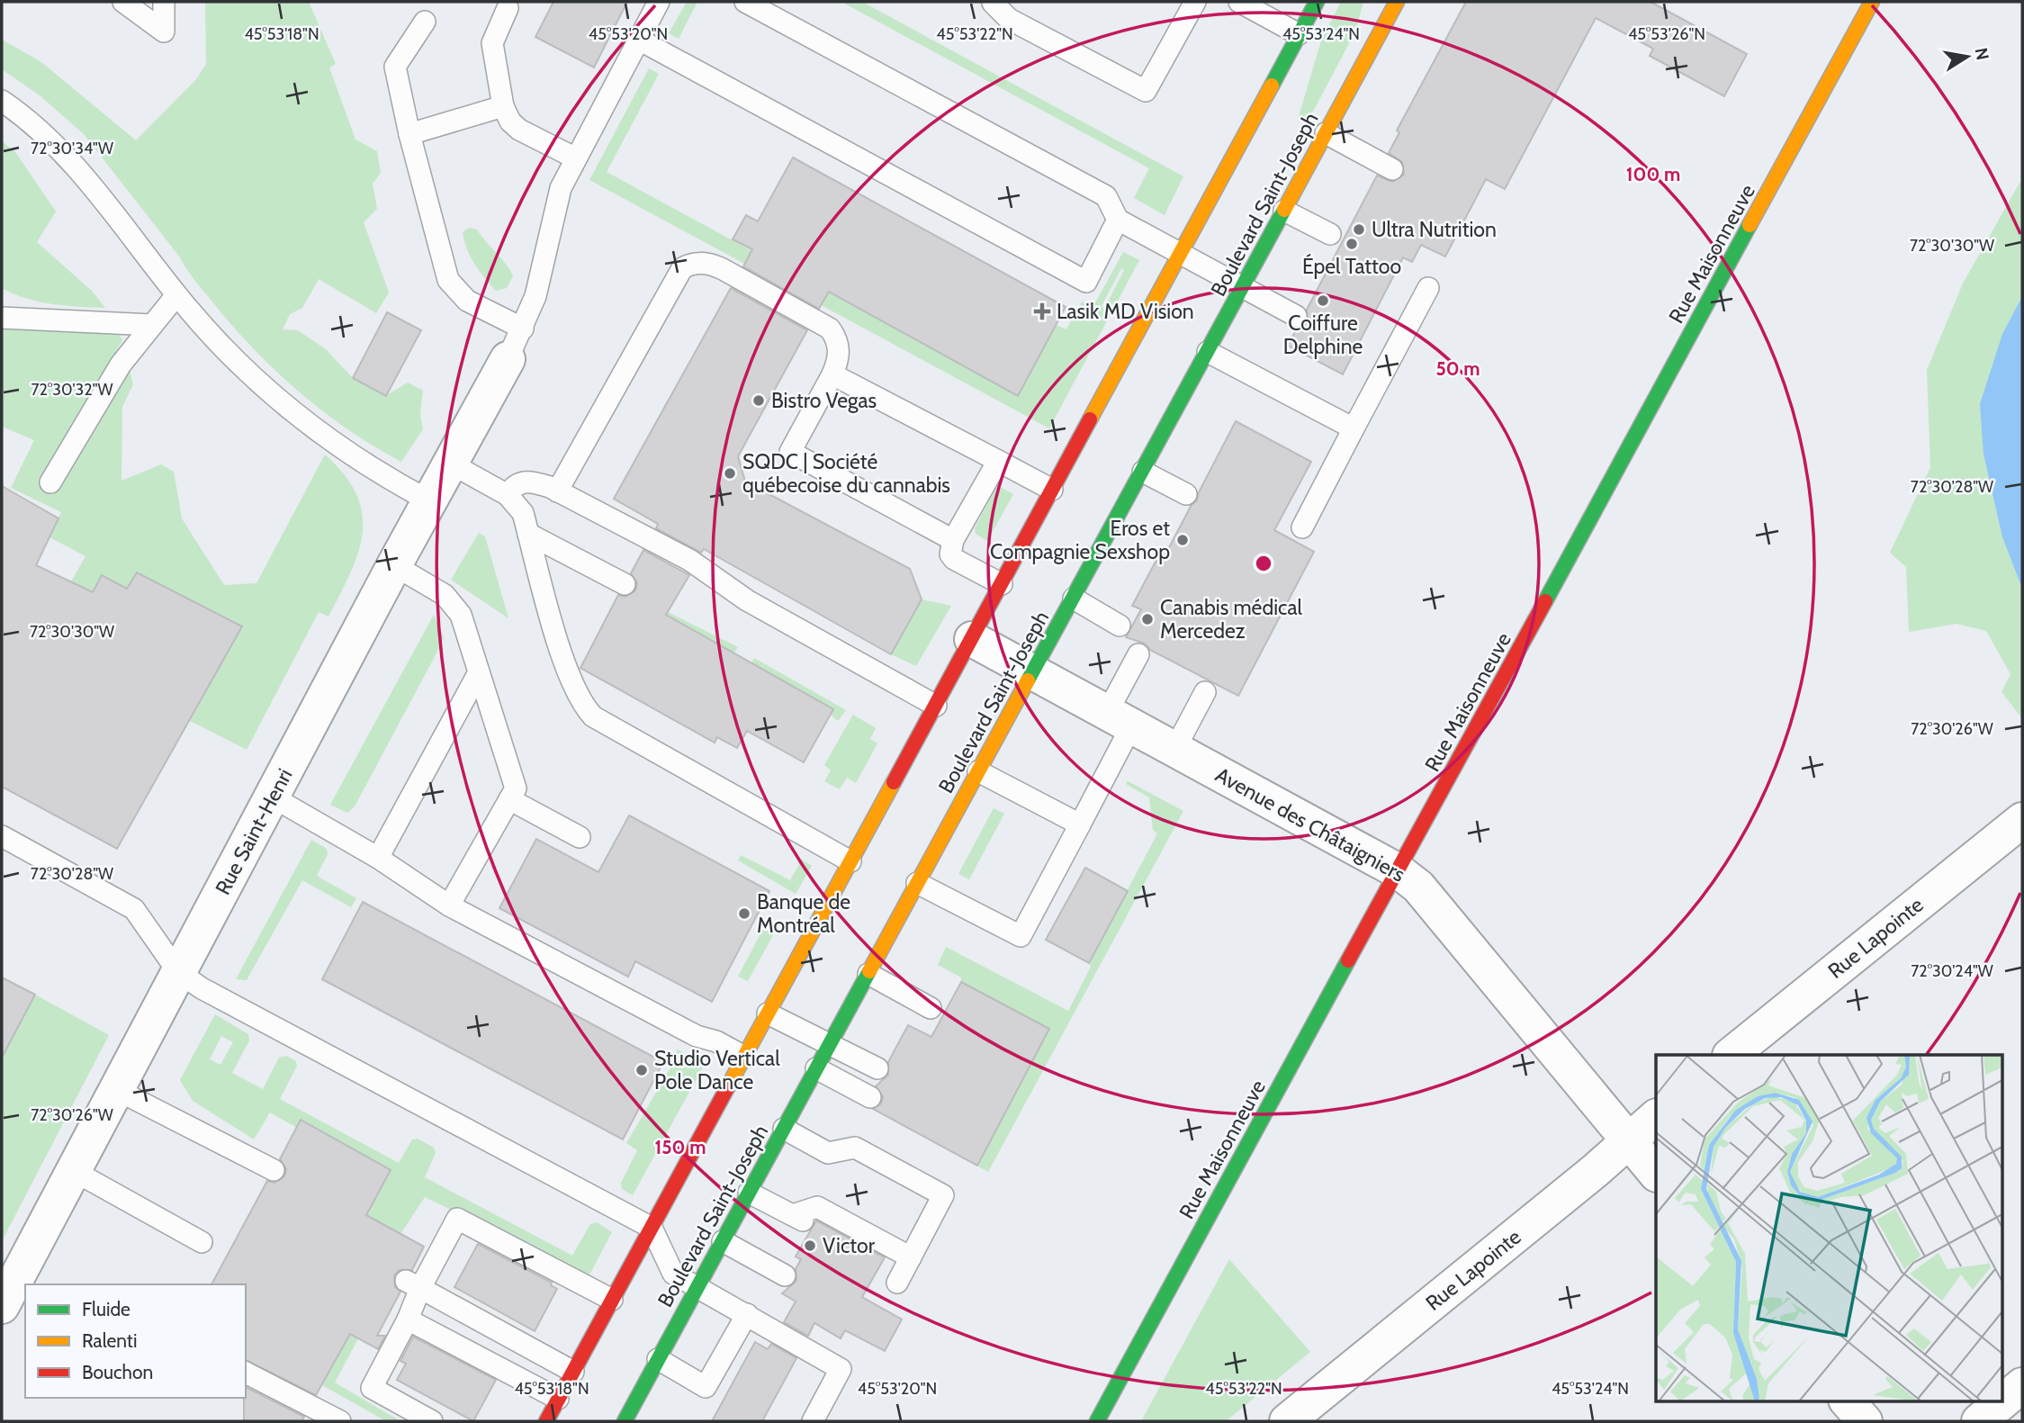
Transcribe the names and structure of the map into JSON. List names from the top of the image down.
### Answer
{
  "streets": {
    "main road": ["Boulevard Saint-Joseph", "Rue Maisonneuve"],
    "street": ["Avenue des Châtaigniers", "Rue Saint-Henri", "Rue Lapointe"]
  },
  "crossings": [
    ["Boulevard Saint-Joseph", "Avenue des Châtaigniers"],
    ["Rue Maisonneuve", "Avenue des Châtaigniers"],
    ["Avenue des Châtaigniers", "Rue Lapointe"]
  ],
  "places": {
    "other": [
      "Ultra Nutrition",
      "Épel Tattoo",
      "Coiffure Delphine",
      "Bistro Vegas",
      "SQDC | Société québecoise du cannabis",
      "Eros et Compagnie Sexshop",
      "Canabis médical Mercedez",
      "Banque de Montréal",
      "Studio Vertical Pole Dance",
      "Victor"
    ],
    "health": ["Lasik MD Vision"]
  },
  "legend": ["Fluide", "Ralenti", "Bouchon"],
  "north": "right",
  "coordinates": [
    "45°53'18\"N",
    "45°53'20\"N",
    "45°53'22\"N",
    "45°53'24\"N",
    "45°53'26\"N",
    "72°30'34\"W",
    "72°30'30\"W",
    "72°30'32\"W",
    "72°30'28\"W",
    "72°30'26\"W",
    "72°30'24\"W"
  ],
  "rings": ["100 m", "50 m", "150 m"]
}
